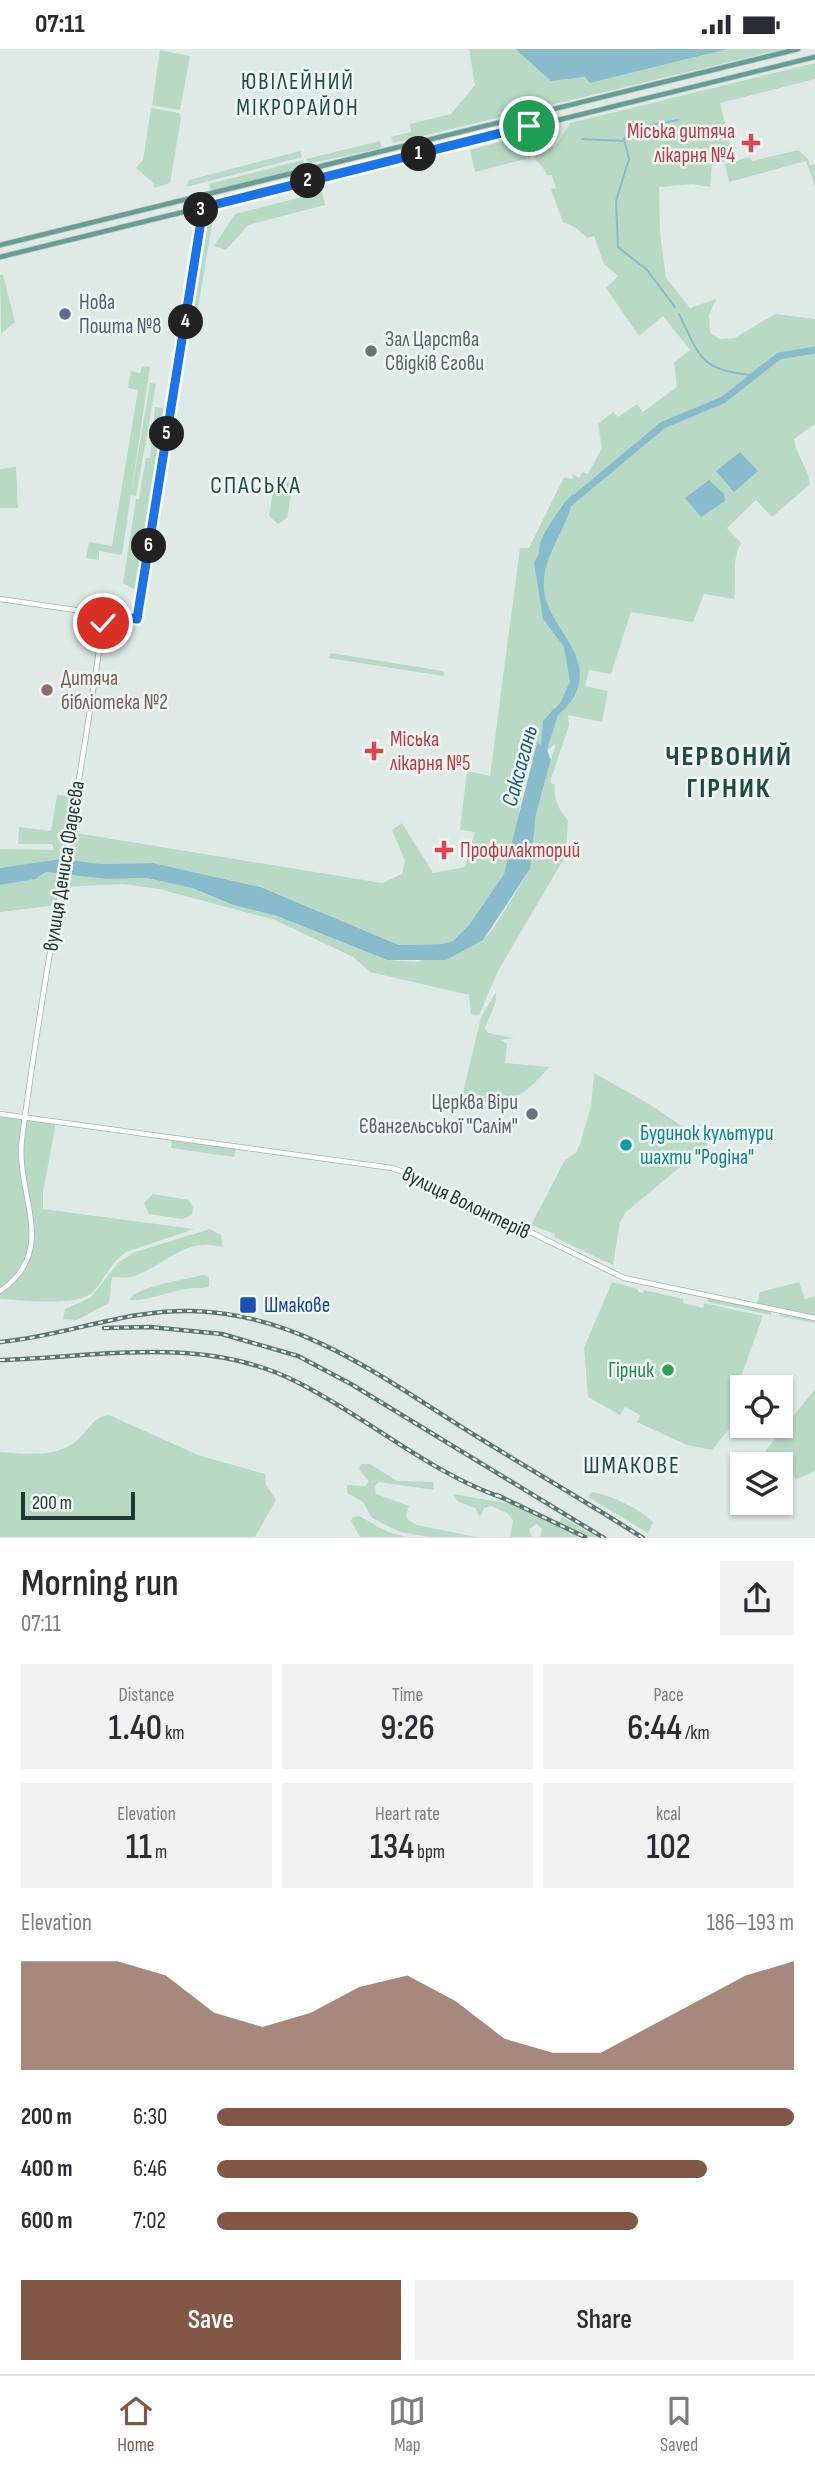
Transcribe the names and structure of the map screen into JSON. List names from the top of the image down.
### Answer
{
  "streets": {
    "street": ["вулиця Дениса Фадєєва", "вулиця Волонтерів"]
  },
  "crossings": [
    ["вулиця Дениса Фадєєва", "вулиця Волонтерів"]
  ],
  "districts": [
    "ЮВІЛЕЙНИЙ МІКРОРАЙОН",
    "СПАСЬКА",
    "ЧЕРВОНИЙ ГІРНИК",
    "ШМАКОВЕ"
  ],
  "water": ["Саксагань"],
  "places": {
    "health": ["Міська дитяча лікарня №4", "Міська лікарня №5", "Профилакторий"],
    "other": [
      "Нова Пошта №8",
      "Зал Царства Свідків Єгови",
      "Дитяча бібліотека №2",
      "Церква Віри Євангельської \"Салім\"",
      "Будинок культури шахти \"Родіна\"",
      "Гірник"
    ],
    "transit": ["Шмакове"]
  },
  "scale_bar": "200 m",
  "page": {
    "status": "07:11",
    "pins": [
      "1",
      "2",
      "3",
      "4",
      "5",
      "6"
    ],
    "scale": "200 m",
    "heading": ["Morning run", "07:11"],
    "stats": [
      ["Distance", "1.40 km"],
      ["Time", "9:26"],
      ["Pace", "6:44 /km"],
      ["Elevation", "11 m"],
      ["Heart rate", "134 bpm"],
      ["kcal", "102"]
    ],
    "chart": ["Elevation", "186–193 m"],
    "list": [
      {
        "name": "200 m",
        "note": "6:30"
      },
      {
        "name": "400 m",
        "note": "6:46"
      },
      {
        "name": "600 m",
        "note": "7:02"
      }
    ],
    "buttons": ["Save", "Share"],
    "tabs": ["Home", "Map", "Saved"]
  }
}
